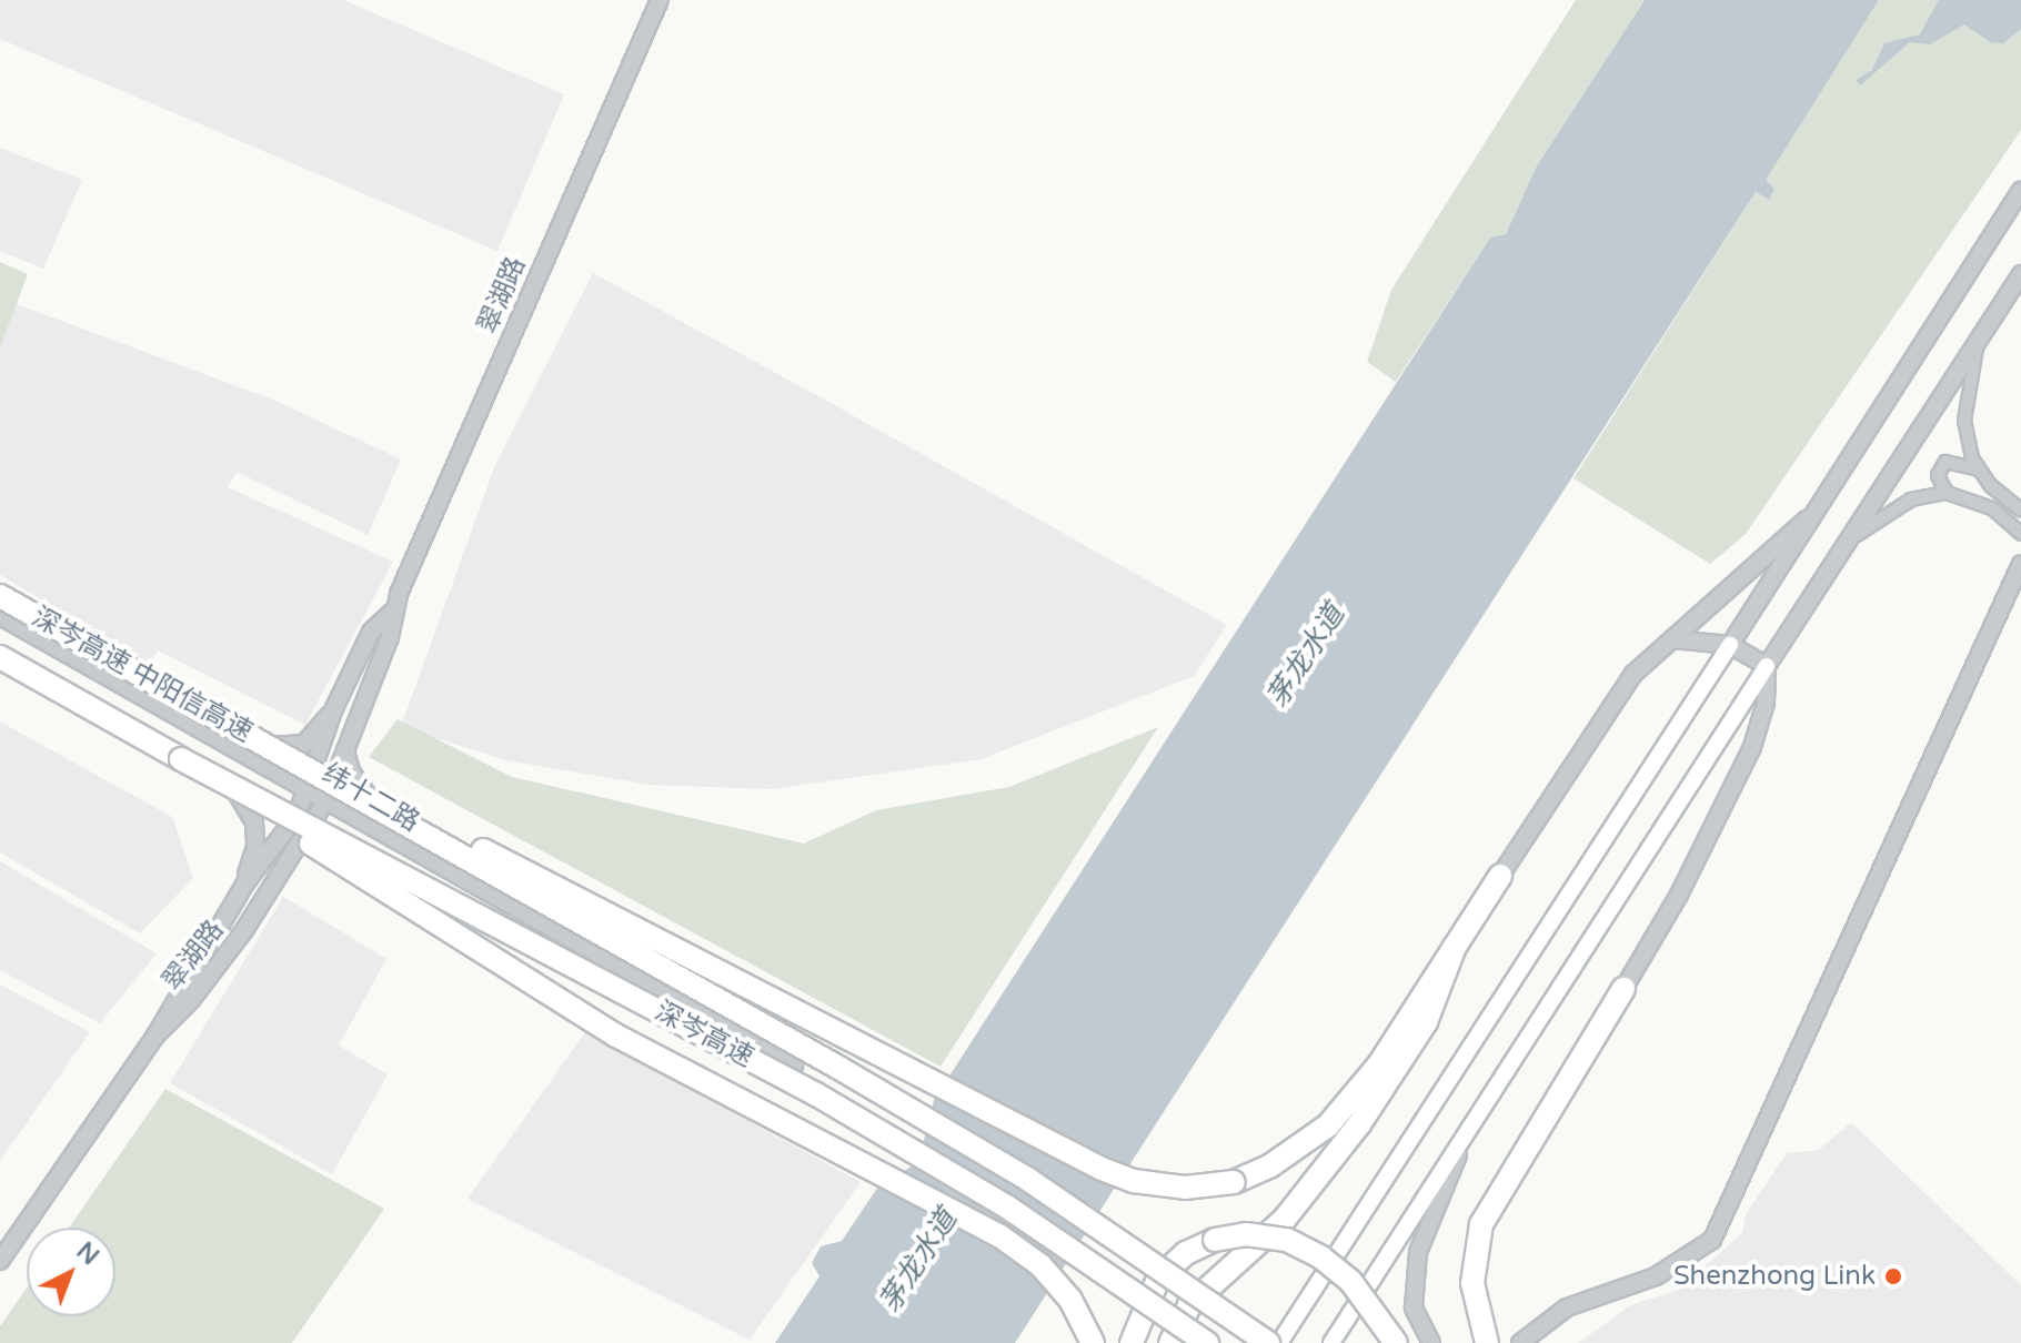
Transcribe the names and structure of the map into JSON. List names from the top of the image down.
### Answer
{
  "streets": {
    "highway": ["深岑高速 中阳信高速", "深岑高速"],
    "street": ["翠湖路", "纬十二路"]
  },
  "crossings": [
    ["翠湖路", "纬十二路"],
    ["深岑高速 中阳信高速", "深岑高速"]
  ],
  "water": ["茅龙水道"],
  "places": ["Shenzhong Link"],
  "north": "top right"
}
